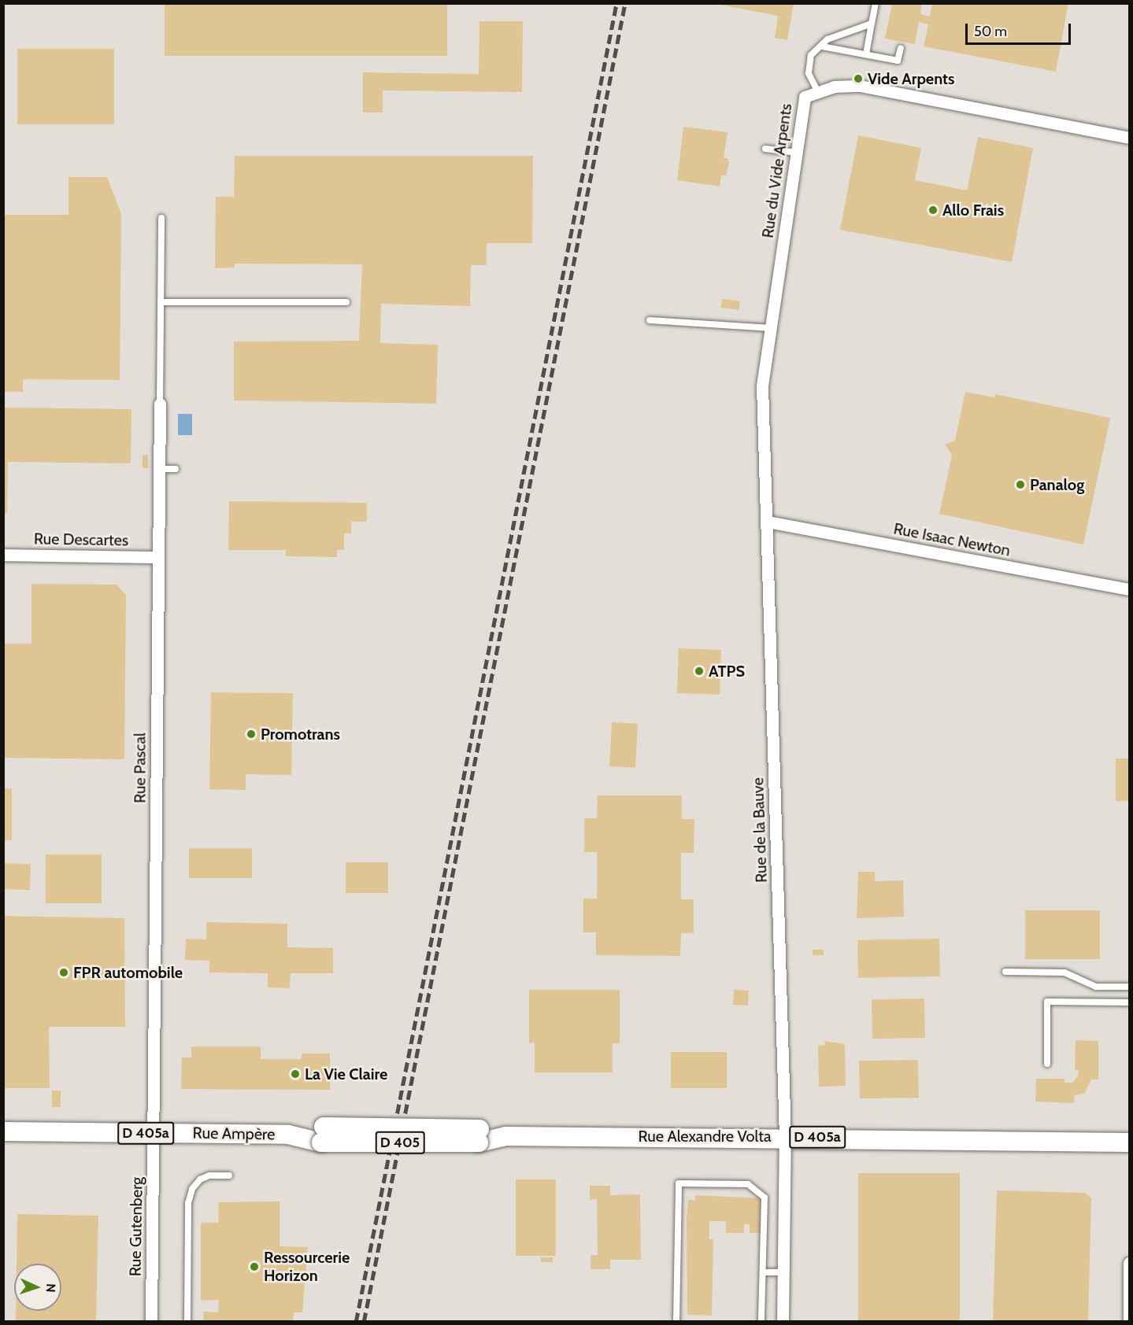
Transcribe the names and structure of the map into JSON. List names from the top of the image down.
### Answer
{
  "streets": {
    "main road": [
      "D 405a",
      "Rue Ampère",
      "Rue Alexandre Volta",
      "D 405"
    ],
    "street": [
      "Rue du Vide Arpents",
      "Rue Descartes",
      "Rue Isaac Newton",
      "Rue Pascal",
      "Rue de la Bauve",
      "Rue Gutenberg"
    ]
  },
  "crossings": [
    ["Rue du Vide Arpents", "Rue Isaac Newton"],
    ["Rue du Vide Arpents", "Rue de la Bauve"],
    ["Rue Descartes", "Rue Pascal"],
    ["Rue Isaac Newton", "Rue de la Bauve"],
    ["Rue Pascal", "Rue Ampère"],
    ["Rue Pascal", "Rue Gutenberg"],
    ["Rue de la Bauve", "Rue Alexandre Volta"],
    ["Rue Ampère", "D 405"],
    ["Rue Ampère", "Rue Gutenberg"],
    ["Rue Alexandre Volta", "D 405"]
  ],
  "places": [
    "Vide Arpents",
    "Allo Frais",
    "Panalog",
    "ATPS",
    "Promotrans",
    "FPR automobile",
    "La Vie Claire",
    "Ressourcerie Horizon"
  ],
  "scale_bar": "50 m",
  "north": "right"
}
